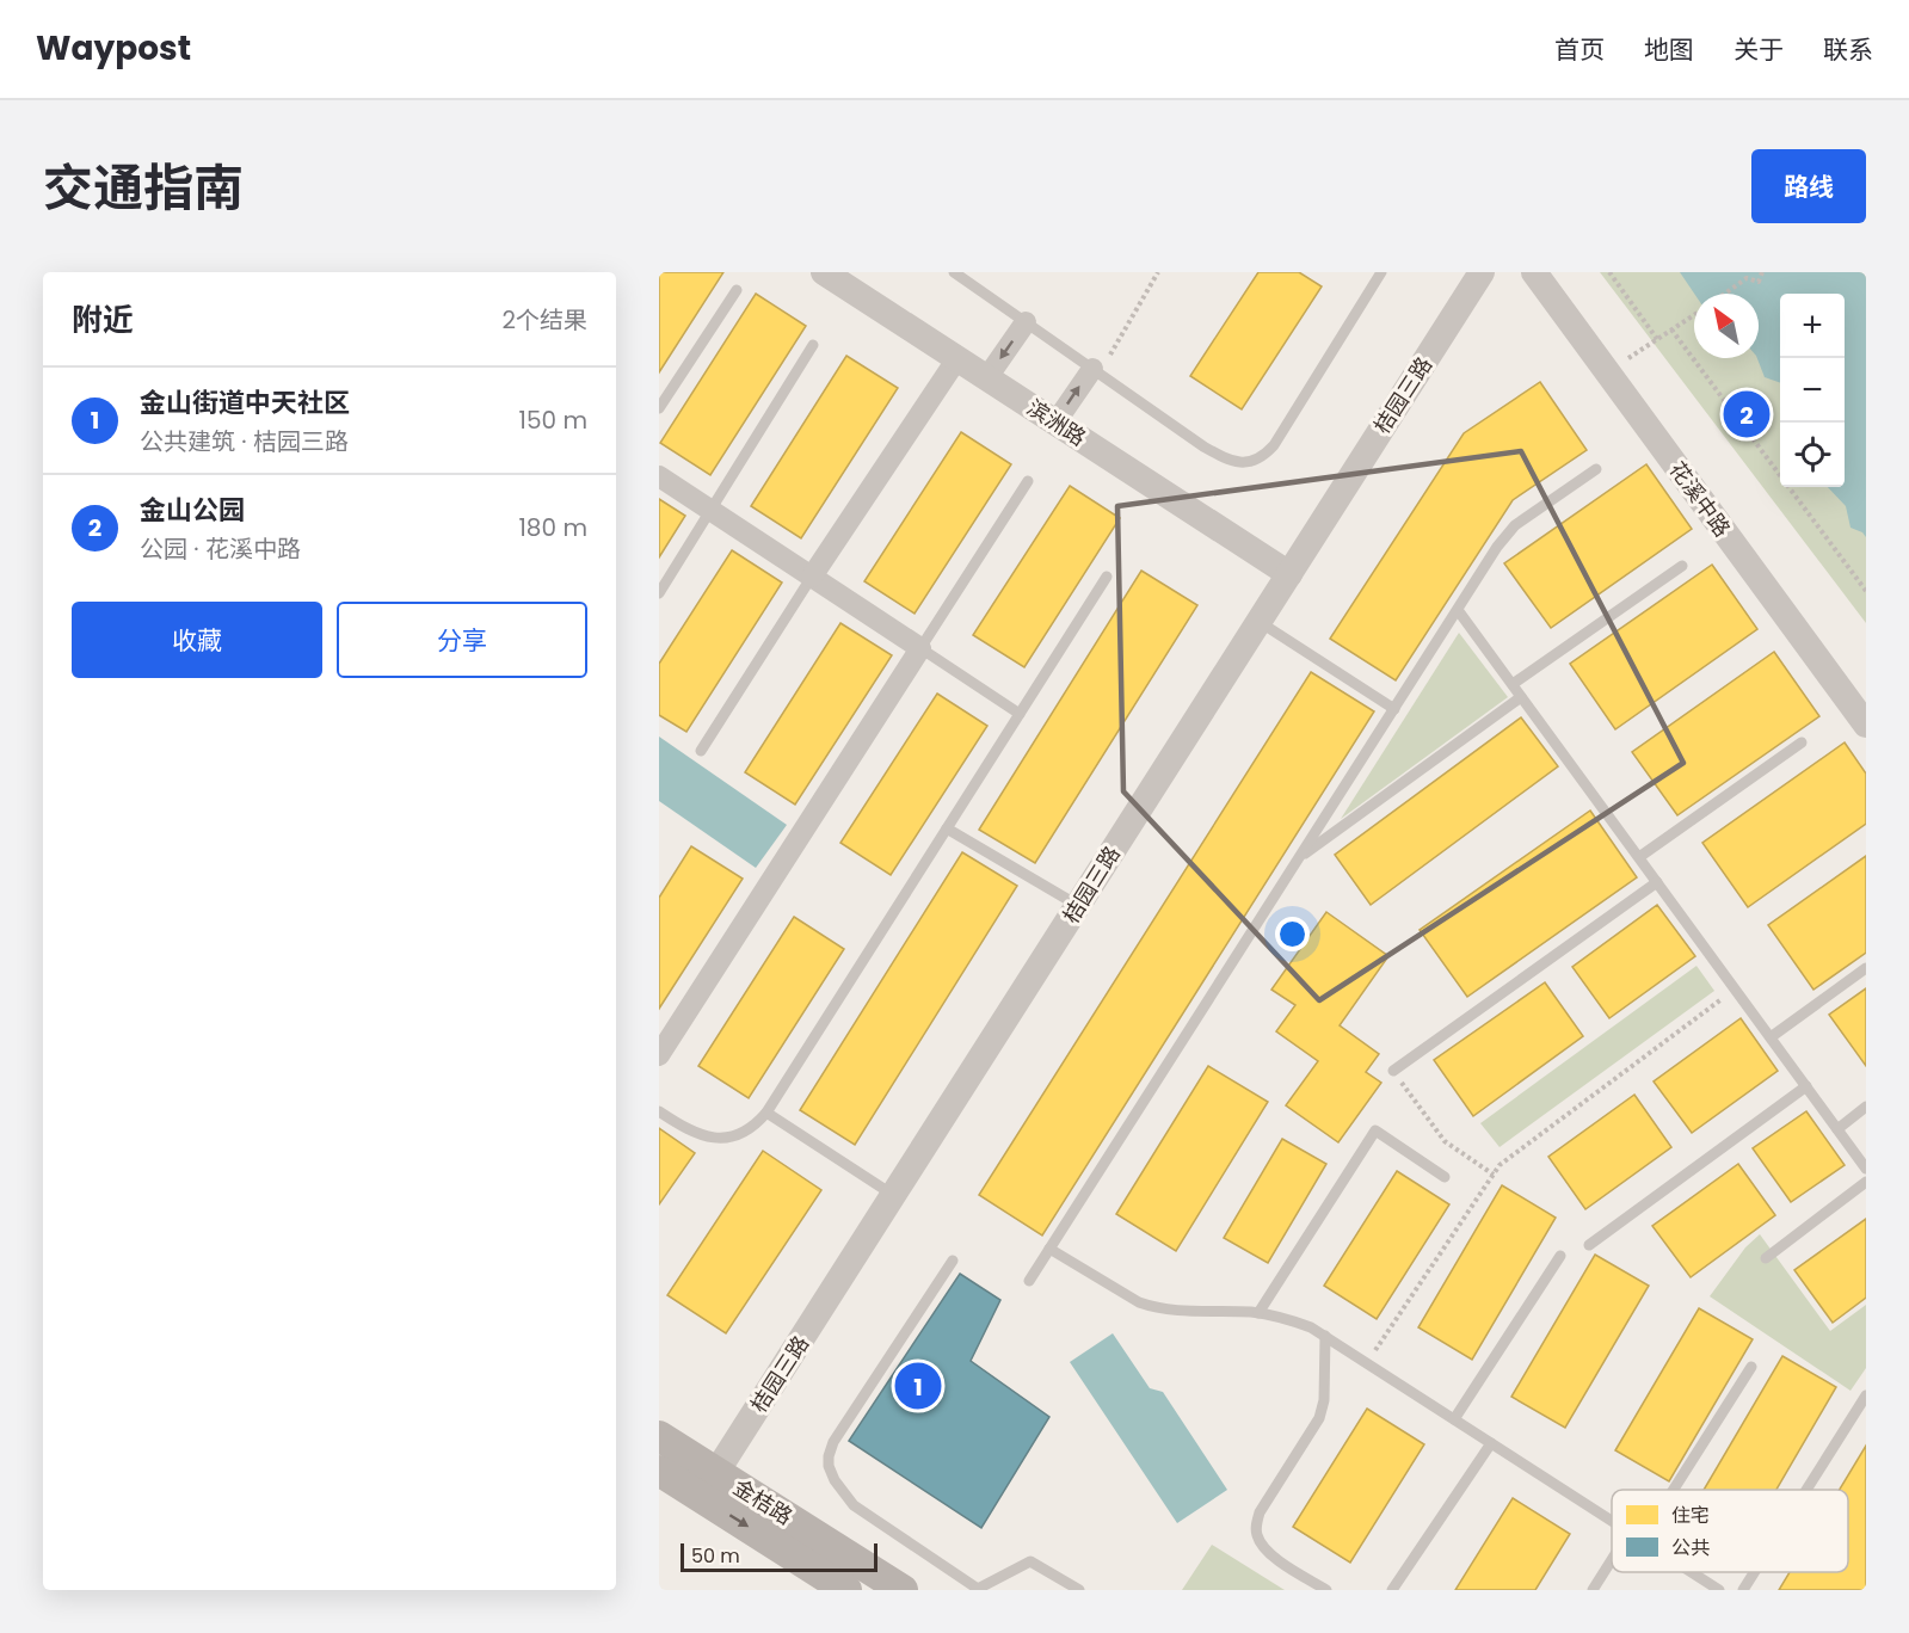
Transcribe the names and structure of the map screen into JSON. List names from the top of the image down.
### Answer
{
  "streets": {
    "main road": ["金桔路"],
    "street": ["桔园三路", "滨洲路", "花溪中路"]
  },
  "crossings": [
    ["桔园三路", "滨洲路"],
    ["桔园三路", "金桔路"]
  ],
  "legend": ["住宅", "公共"],
  "scale_bar": "50 m",
  "north": "top left",
  "page": {
    "header": "Waypost",
    "nav": [
      "首页",
      "地图",
      "关于",
      "联系"
    ],
    "title": "交通指南",
    "buttons": [
      "路线",
      ["收藏", "分享"]
    ],
    "heading": ["附近", "2个结果"],
    "map_buttons": ["+", "−"],
    "list": [
      {
        "mark": "1",
        "name": "金山街道中天社区",
        "note": "公共建筑 · 桔园三路",
        "value": "150 m"
      },
      {
        "mark": "2",
        "name": "金山公园",
        "note": "公园 · 花溪中路",
        "value": "180 m"
      }
    ],
    "pins": ["2", "1"],
    "scale": "50 m"
  }
}
